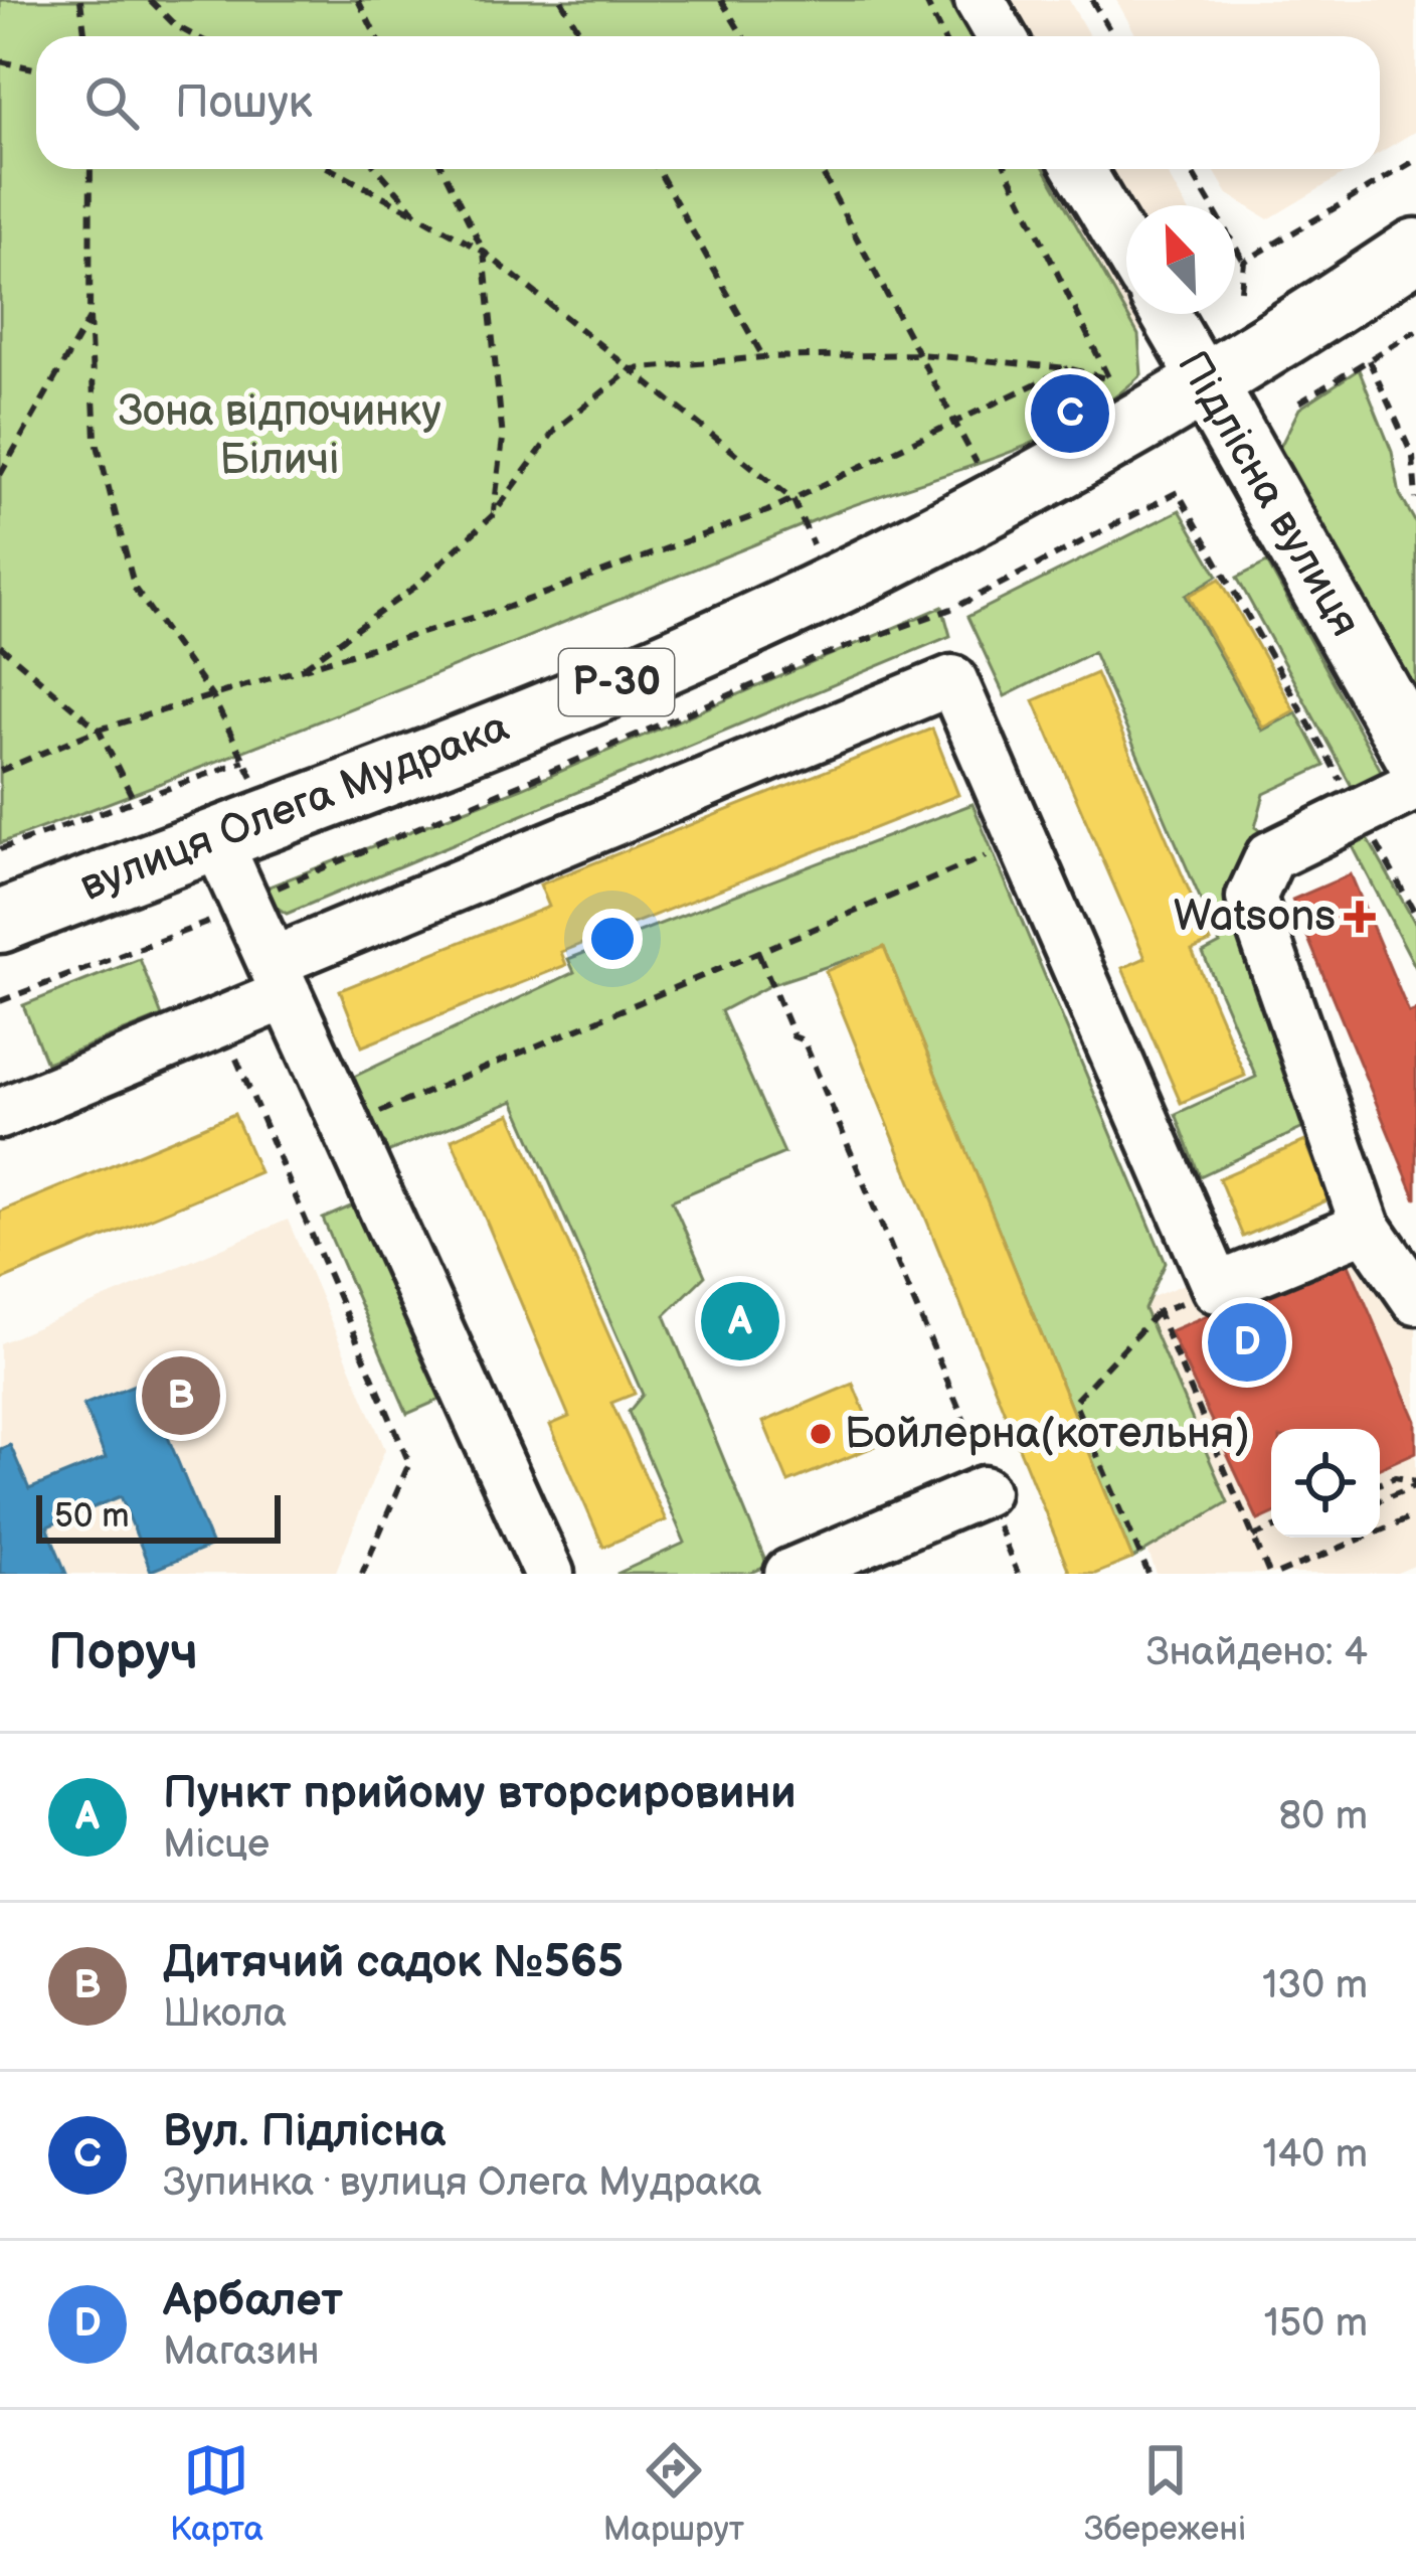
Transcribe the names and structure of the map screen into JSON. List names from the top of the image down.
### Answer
{
  "streets": {
    "main road": ["Підлісна вулиця", "Р-30", "вулиця Олега Мудрака"]
  },
  "crossings": [
    ["Підлісна вулиця", "вулиця Олега Мудрака"]
  ],
  "parks": ["Зона відпочинку Біличі"],
  "places": {
    "health": ["Watsons"],
    "other": ["Бойлерна(котельня)"]
  },
  "scale_bar": "50 m",
  "north": "top left",
  "page": {
    "search": "Пошук",
    "pins": [
      "C",
      "A",
      "D",
      "B"
    ],
    "scale": "50 m",
    "heading": ["Поруч", "Знайдено: 4"],
    "list": [
      {
        "mark": "A",
        "name": "Пункт прийому вторсировини",
        "note": "Місце",
        "value": "80 m"
      },
      {
        "mark": "B",
        "name": "Дитячий садок №565",
        "note": "Школа",
        "value": "130 m"
      },
      {
        "mark": "C",
        "name": "Вул. Підлісна",
        "note": "Зупинка · вулиця Олега Мудрака",
        "value": "140 m"
      },
      {
        "mark": "D",
        "name": "Арбалет",
        "note": "Магазин",
        "value": "150 m"
      }
    ],
    "nav": ["Карта", "Маршрут", "Збережені"]
  }
}
